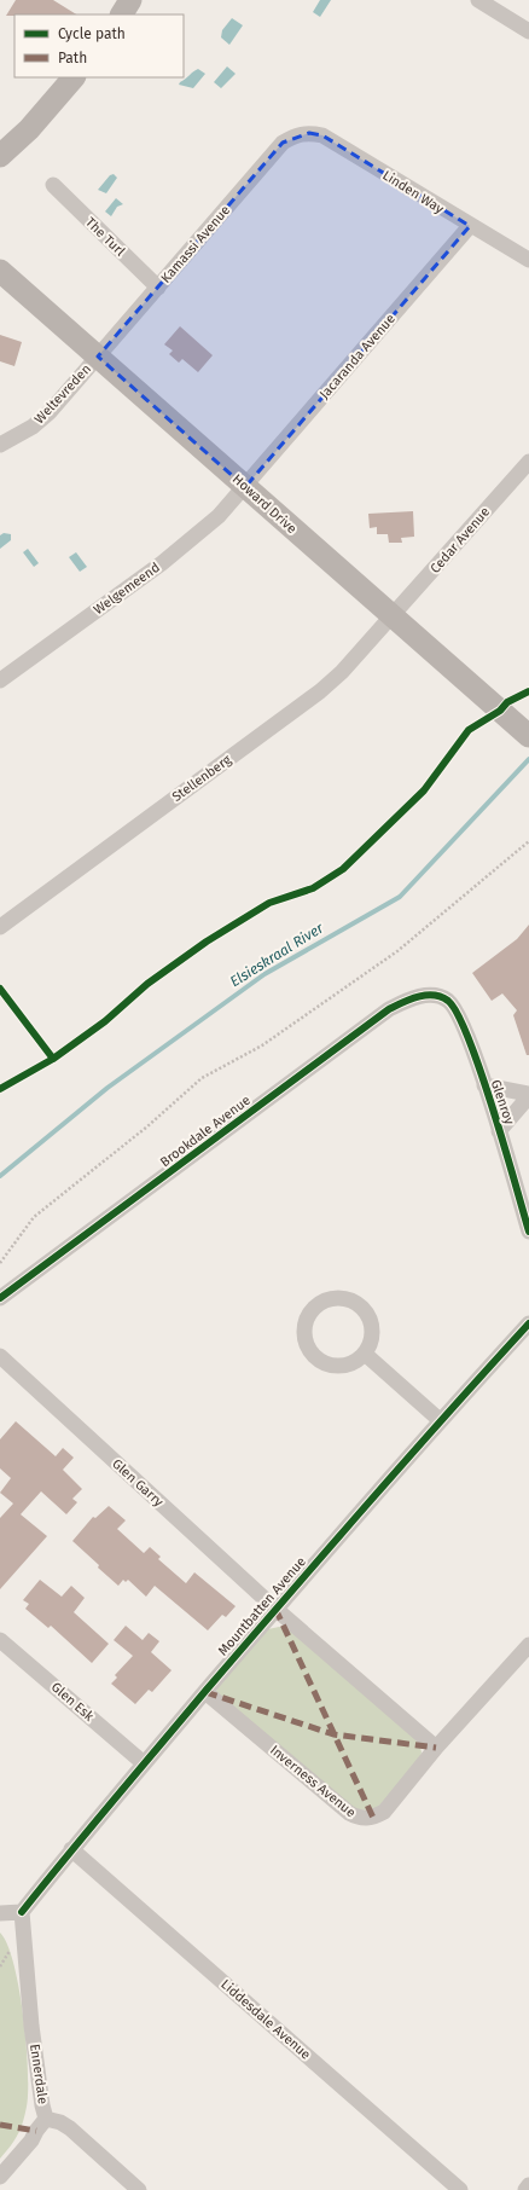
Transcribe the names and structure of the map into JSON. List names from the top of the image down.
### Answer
{
  "streets": {
    "street": [
      "Linden Way",
      "The Turl",
      "Kamassi Avenue",
      "Jacaranda Avenue",
      "Weltevreden",
      "Howard Drive",
      "Cedar Avenue",
      "Welgemeend",
      "Stellenberg",
      "Glenroy",
      "Brookdale Avenue",
      "Glen Garry",
      "Mountbatten Avenue",
      "Glen Esk",
      "Inverness Avenue",
      "Liddesdale Avenue",
      "Ennerdale"
    ]
  },
  "crossings": [
    ["Linden Way", "Kamassi Avenue"],
    ["Linden Way", "Jacaranda Avenue"],
    ["The Turl", "Kamassi Avenue"],
    ["Kamassi Avenue", "Weltevreden"],
    ["Kamassi Avenue", "Howard Drive"],
    ["Jacaranda Avenue", "Howard Drive"],
    ["Jacaranda Avenue", "Welgemeend"],
    ["Weltevreden", "Howard Drive"],
    ["Howard Drive", "Cedar Avenue"],
    ["Howard Drive", "Welgemeend"],
    ["Howard Drive", "Stellenberg"],
    ["Cedar Avenue", "Stellenberg"],
    ["Glenroy", "Brookdale Avenue"],
    ["Glen Garry", "Mountbatten Avenue"],
    ["Mountbatten Avenue", "Glen Esk"],
    ["Mountbatten Avenue", "Inverness Avenue"],
    ["Mountbatten Avenue", "Liddesdale Avenue"],
    ["Mountbatten Avenue", "Ennerdale"]
  ],
  "water": ["Elsieskraal River"],
  "legend": ["Cycle path", "Path"]
}
